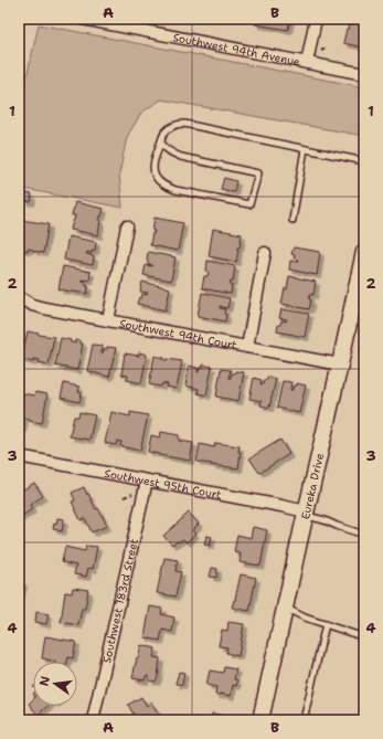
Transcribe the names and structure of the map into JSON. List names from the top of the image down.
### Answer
{
  "streets": {
    "main road": ["Eureka Drive"],
    "street": [
      "Southwest 94th Avenue",
      "Southwest 94th Court",
      "Southwest 95th Court",
      "Southwest 183rd Street"
    ]
  },
  "crossings": [
    ["Southwest 94th Court", "Eureka Drive"],
    ["Southwest 95th Court", "Eureka Drive"],
    ["Southwest 95th Court", "Southwest 183rd Street"]
  ],
  "north": "left",
  "grid": {
    "columns": ["A", "B"],
    "rows": [
      "1",
      "2",
      "3",
      "4"
    ]
  }
}
